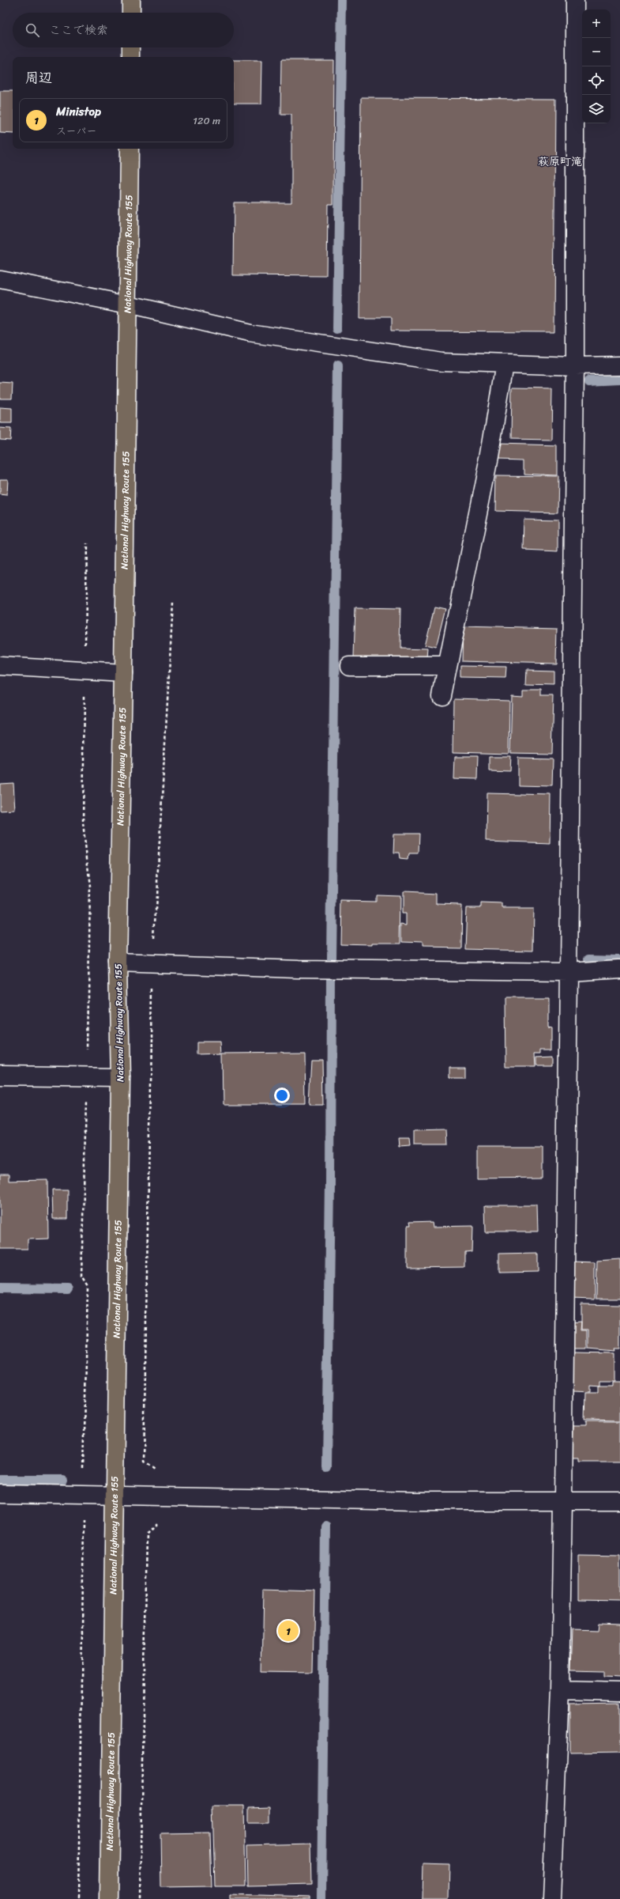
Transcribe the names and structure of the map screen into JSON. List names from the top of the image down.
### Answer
{
  "streets": {
    "highway": ["National Highway Route 155"]
  },
  "districts": ["萩原町滝"],
  "page": {
    "map_buttons": ["+", "−"],
    "search": "ここで検索",
    "heading": "周辺",
    "list": [
      {
        "mark": "1",
        "name": "Ministop",
        "note": "スーパー",
        "value": "120 m"
      }
    ],
    "pins": "1"
  }
}
